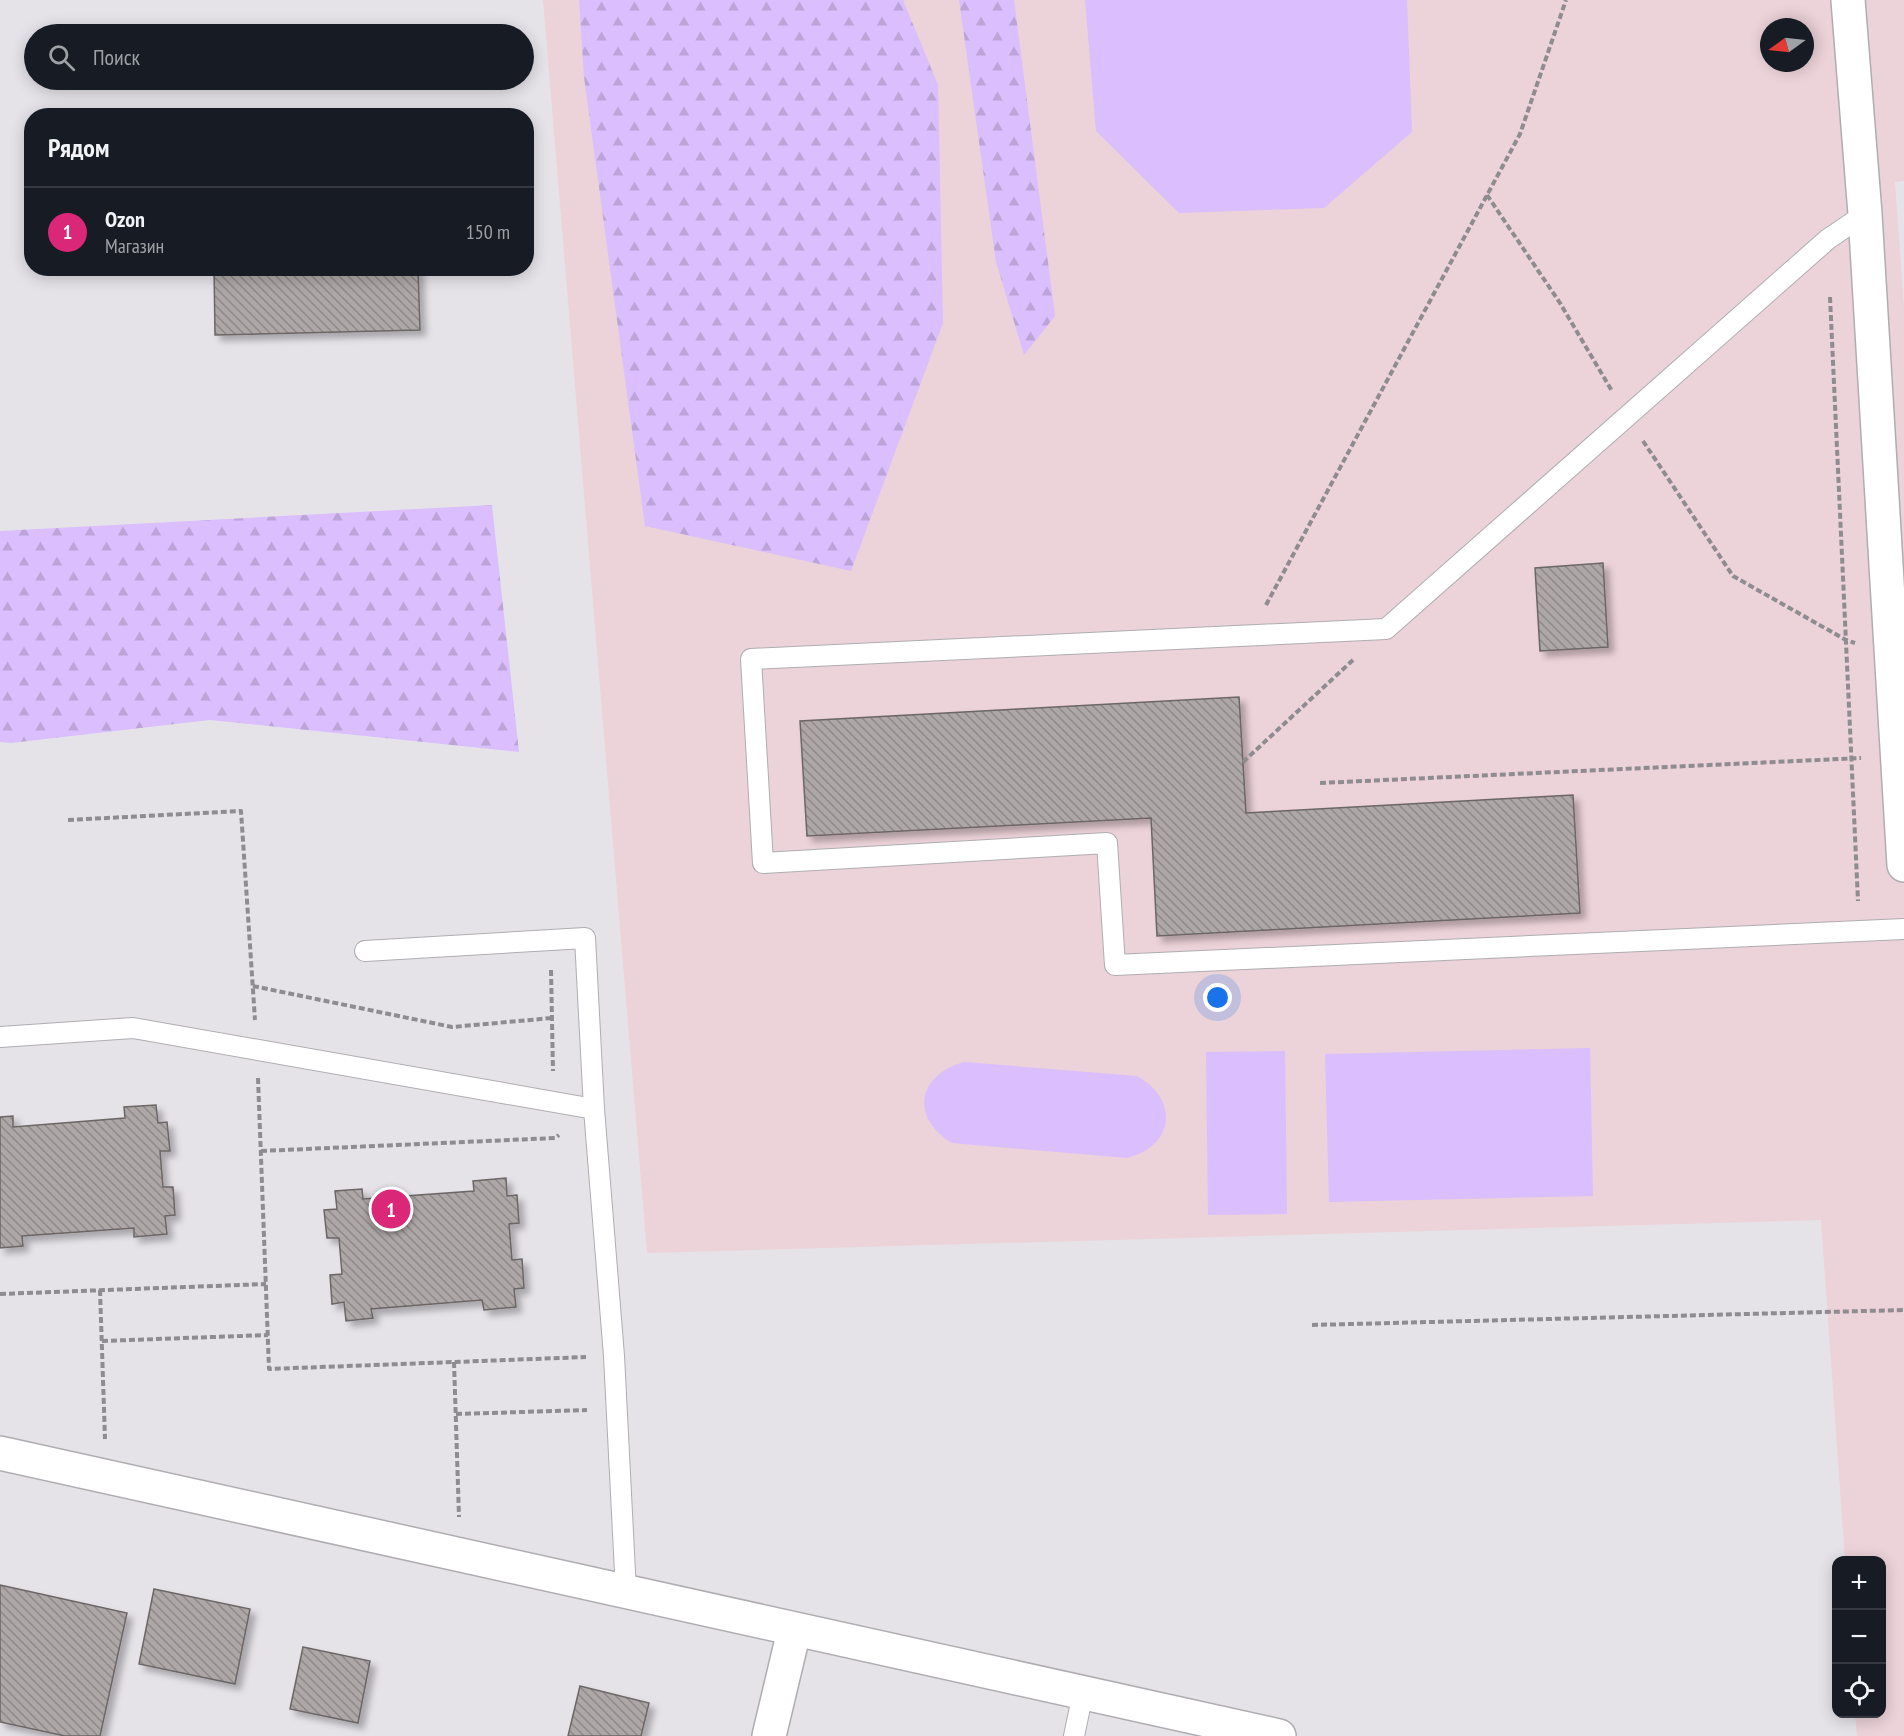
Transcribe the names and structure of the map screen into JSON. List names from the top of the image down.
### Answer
{
  "north": "left",
  "page": {
    "search": "Поиск",
    "heading": "Рядом",
    "list": [
      {
        "mark": "1",
        "name": "Ozon",
        "note": "Магазин",
        "value": "150 m"
      }
    ],
    "pins": "1",
    "map_buttons": ["+", "−"]
  }
}
